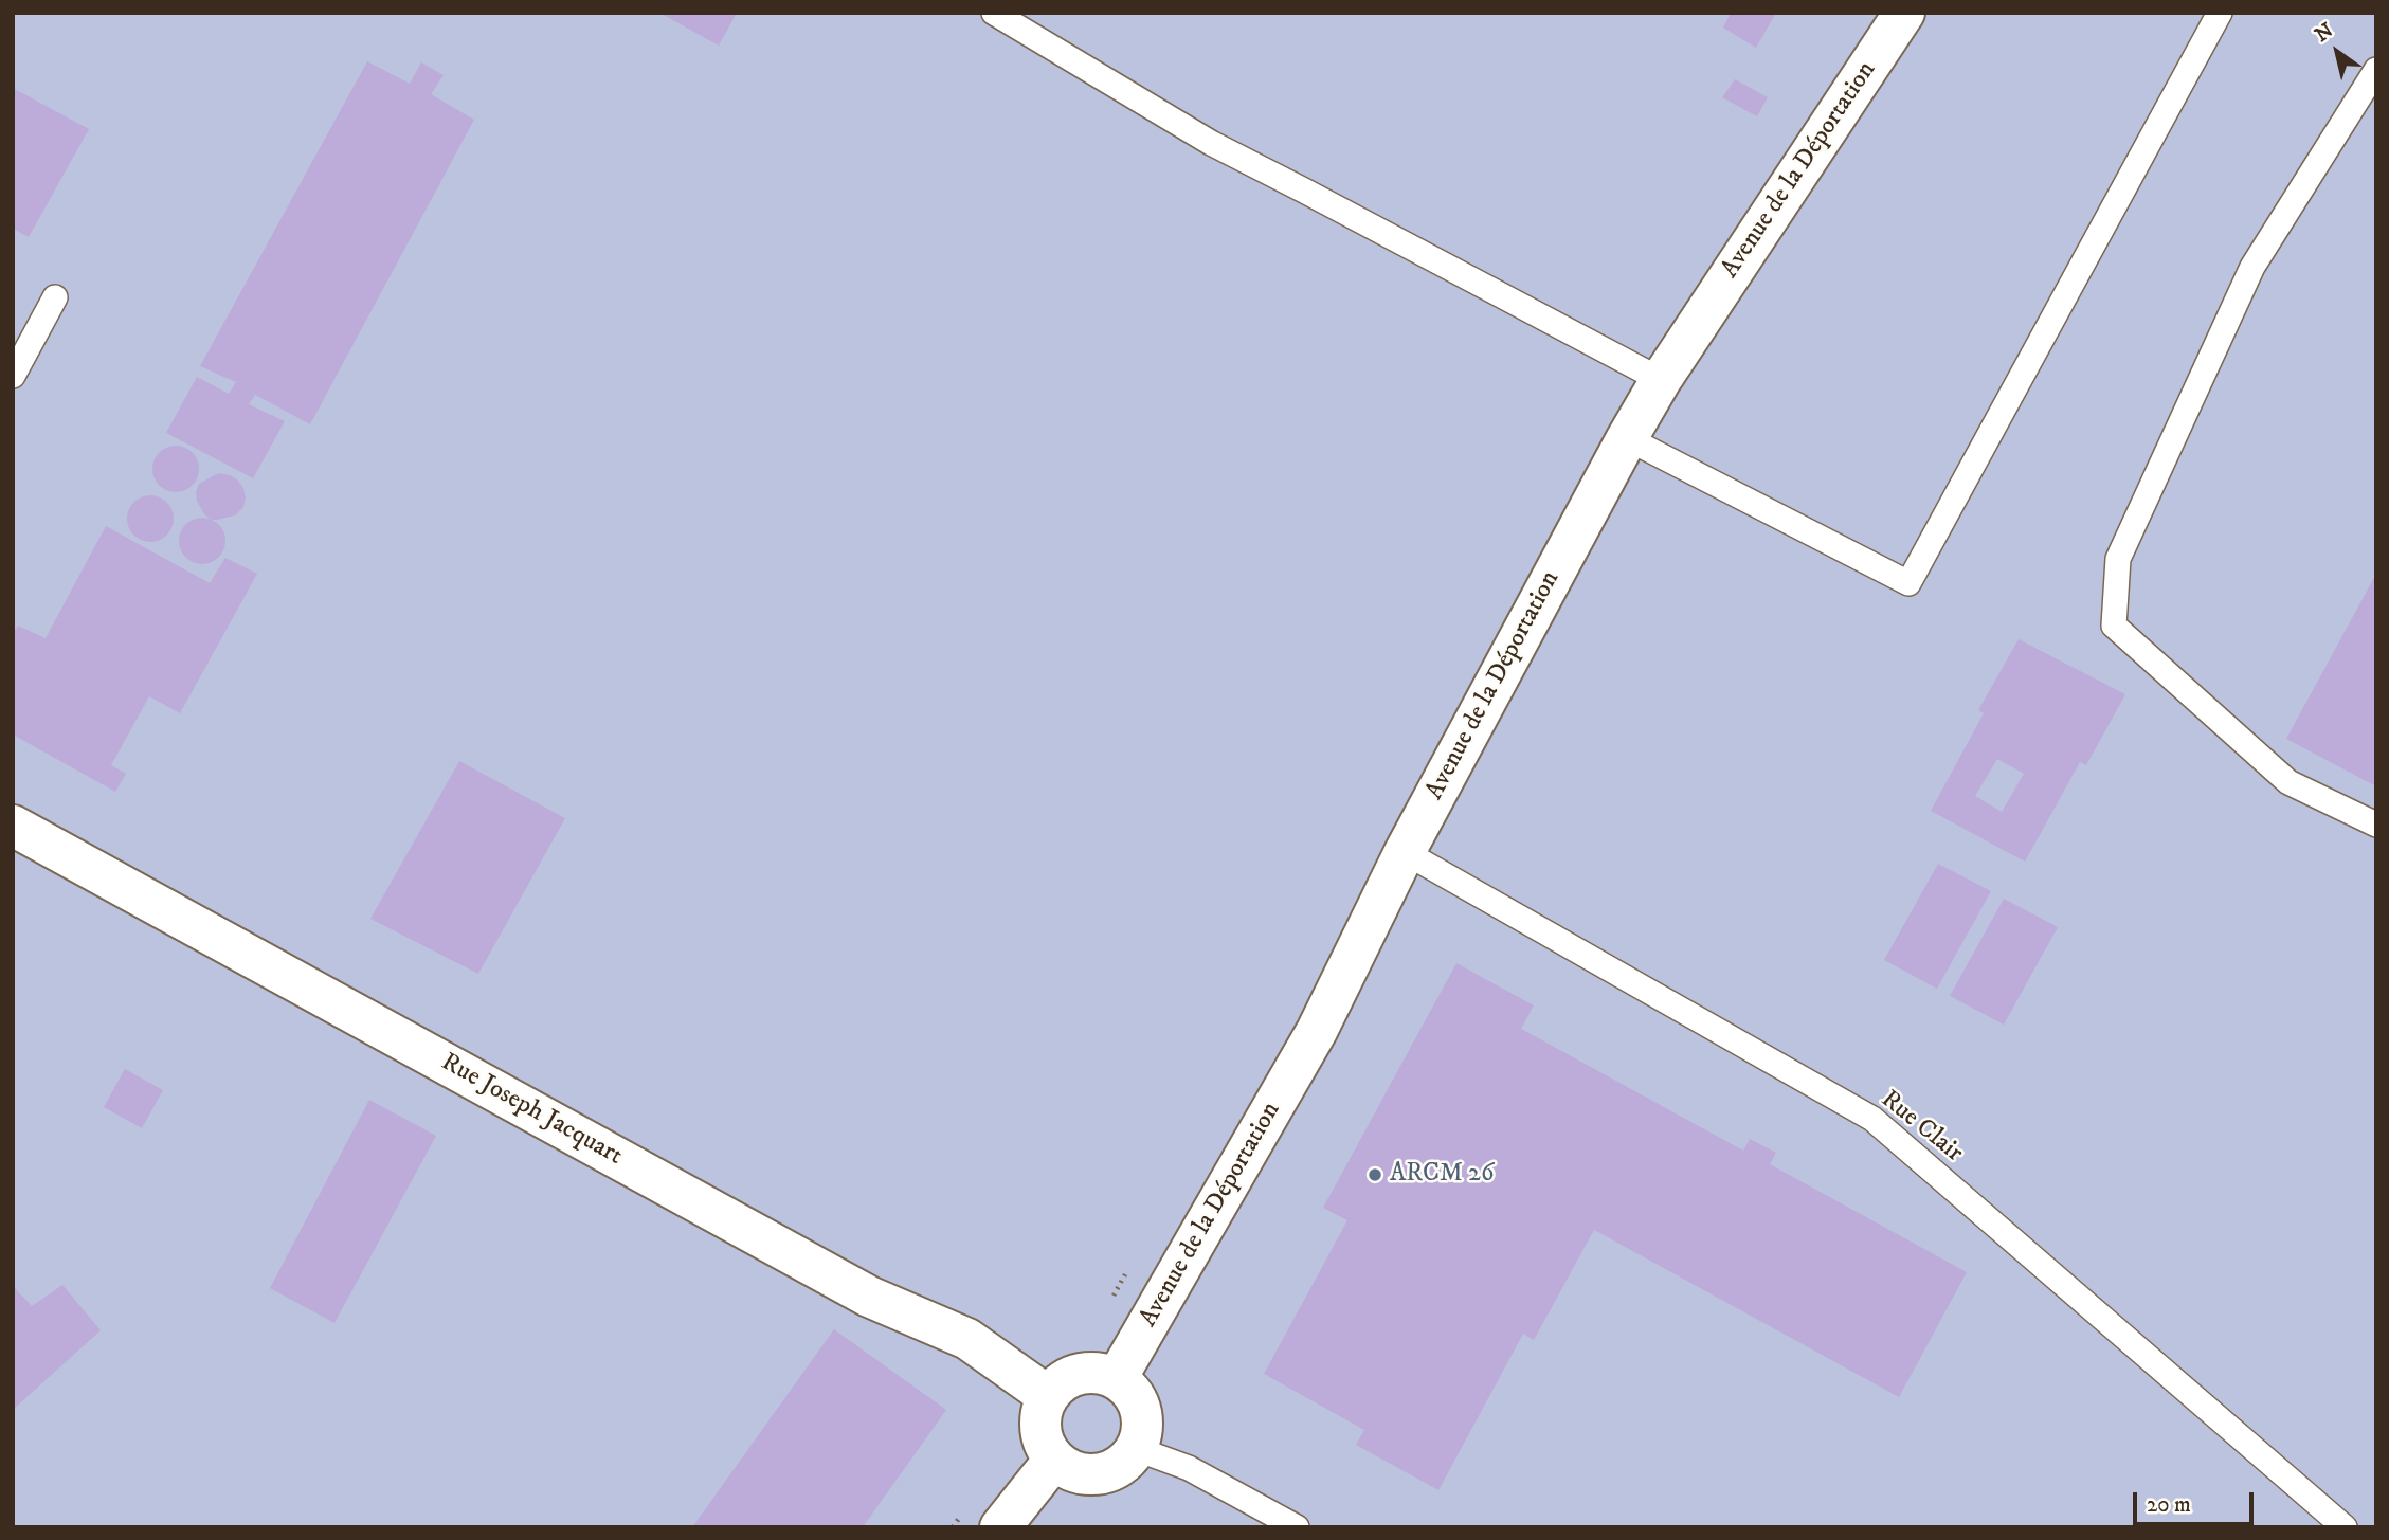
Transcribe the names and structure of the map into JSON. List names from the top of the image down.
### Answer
{
  "streets": {
    "street": ["Avenue de la Déportation", "Rue Joseph Jacquart"],
    "lane": ["Rue Clair"]
  },
  "crossings": [
    ["Avenue de la Déportation", "Rue Joseph Jacquart"],
    ["Avenue de la Déportation", "Rue Clair"]
  ],
  "places": ["ARCM 26"],
  "scale_bar": "20 m",
  "north": "top left"
}
